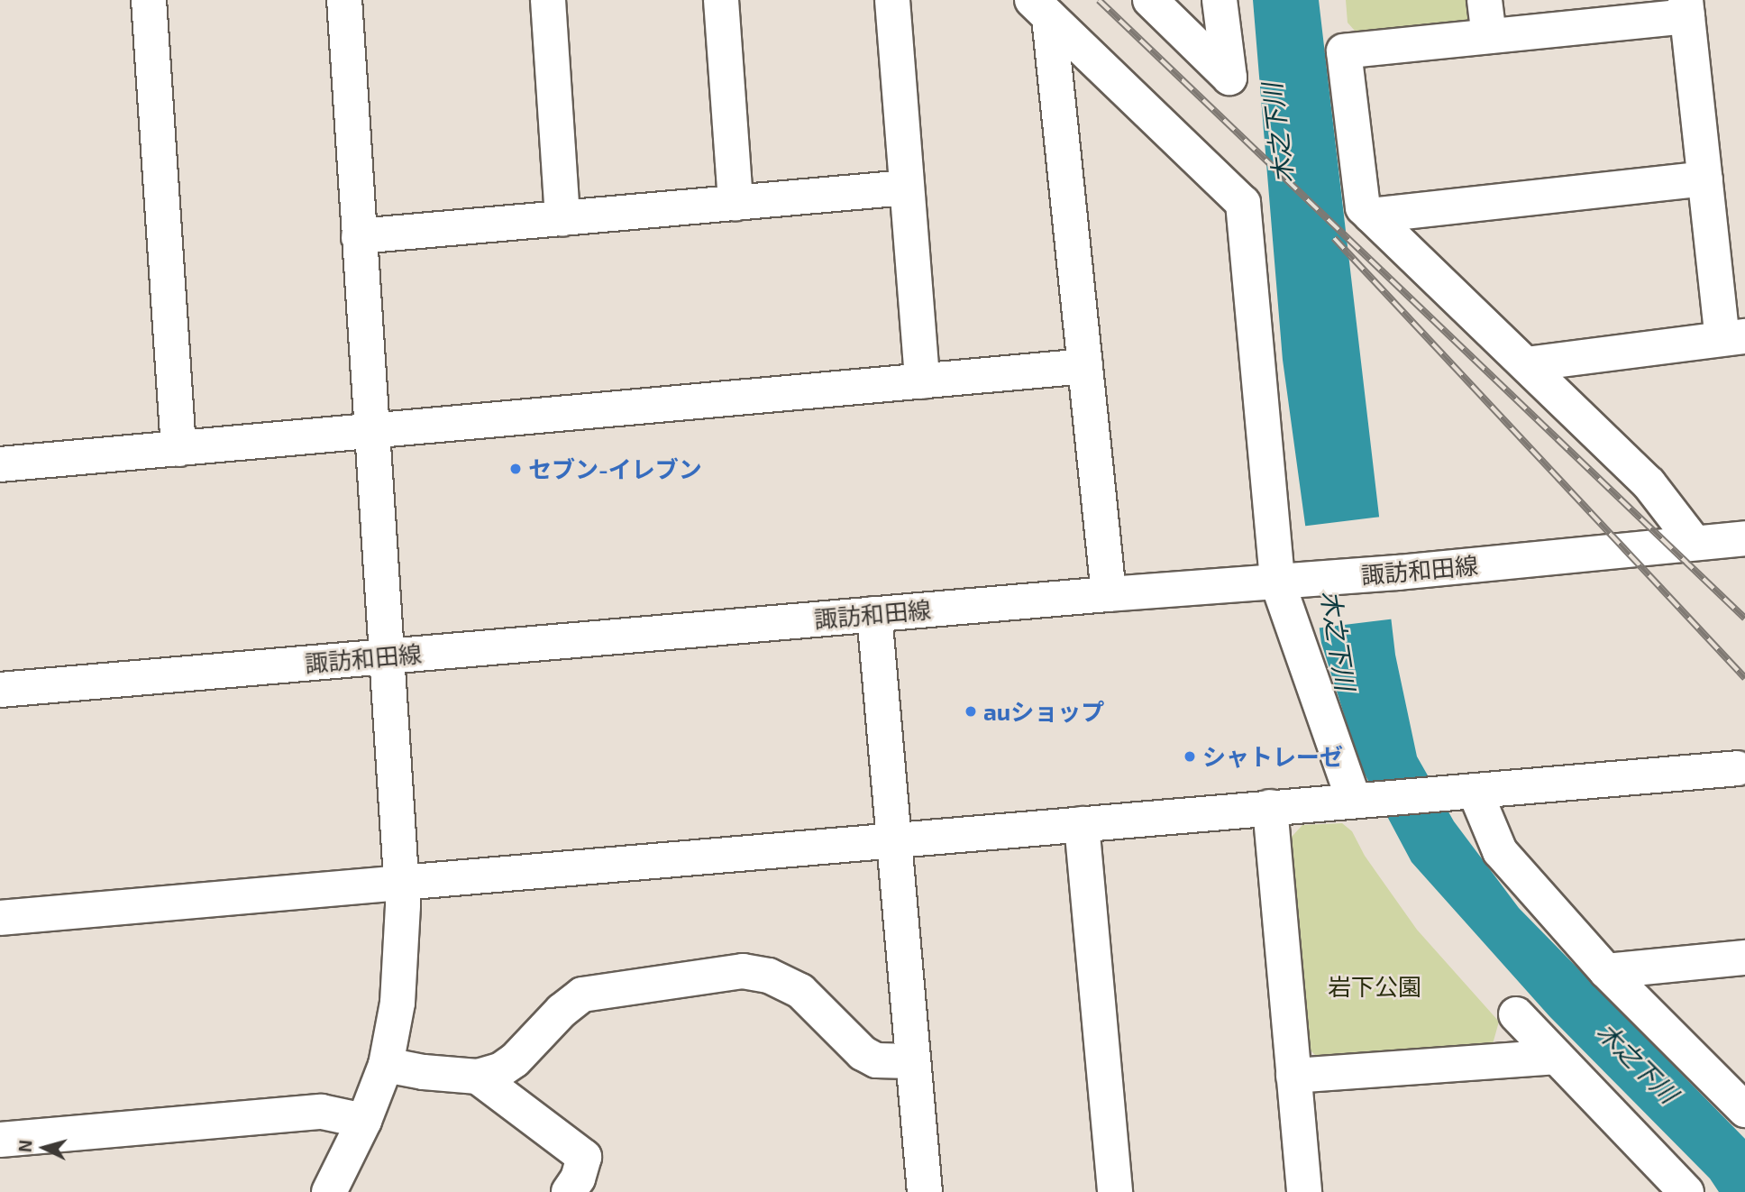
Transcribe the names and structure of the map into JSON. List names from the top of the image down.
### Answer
{
  "streets": {
    "street": ["諏訪和田線"]
  },
  "water": ["木之下川"],
  "parks": ["岩下公園"],
  "places": ["セブン-イレブン", "auショップ", "シャトレーゼ"],
  "north": "left"
}
